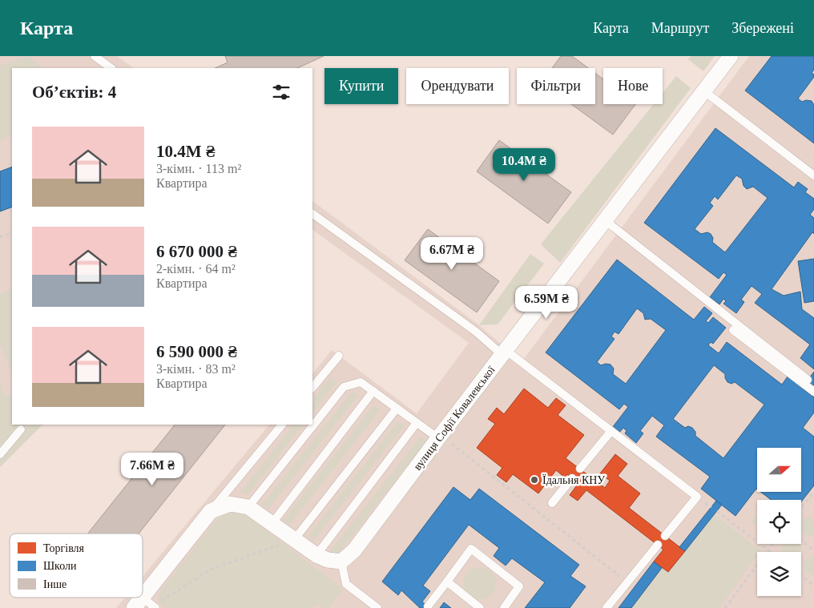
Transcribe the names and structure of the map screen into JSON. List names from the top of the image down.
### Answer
{
  "streets": {
    "street": ["вулиця Софії Ковалевської"]
  },
  "places": ["Їдальня КНУ"],
  "legend": ["Торгівля", "Школи", "Інше"],
  "north": "right",
  "page": {
    "header": "Карта",
    "nav": ["Карта", "Маршрут", "Збережені"],
    "chip": [
      "Купити",
      "Орендувати",
      "Фільтри",
      "Нове"
    ],
    "heading": "Об’єктів: 4",
    "list": [
      {
        "name": "10.4M ₴",
        "note": "3-кімн. · 113 m² · Квартира"
      },
      {
        "name": "6 670 000 ₴",
        "note": "2-кімн. · 64 m² · Квартира"
      },
      {
        "name": "6 590 000 ₴",
        "note": "3-кімн. · 83 m² · Квартира"
      }
    ],
    "price": [
      "10.4M ₴",
      "6.67M ₴",
      "6.59M ₴",
      "7.66M ₴"
    ]
  }
}
